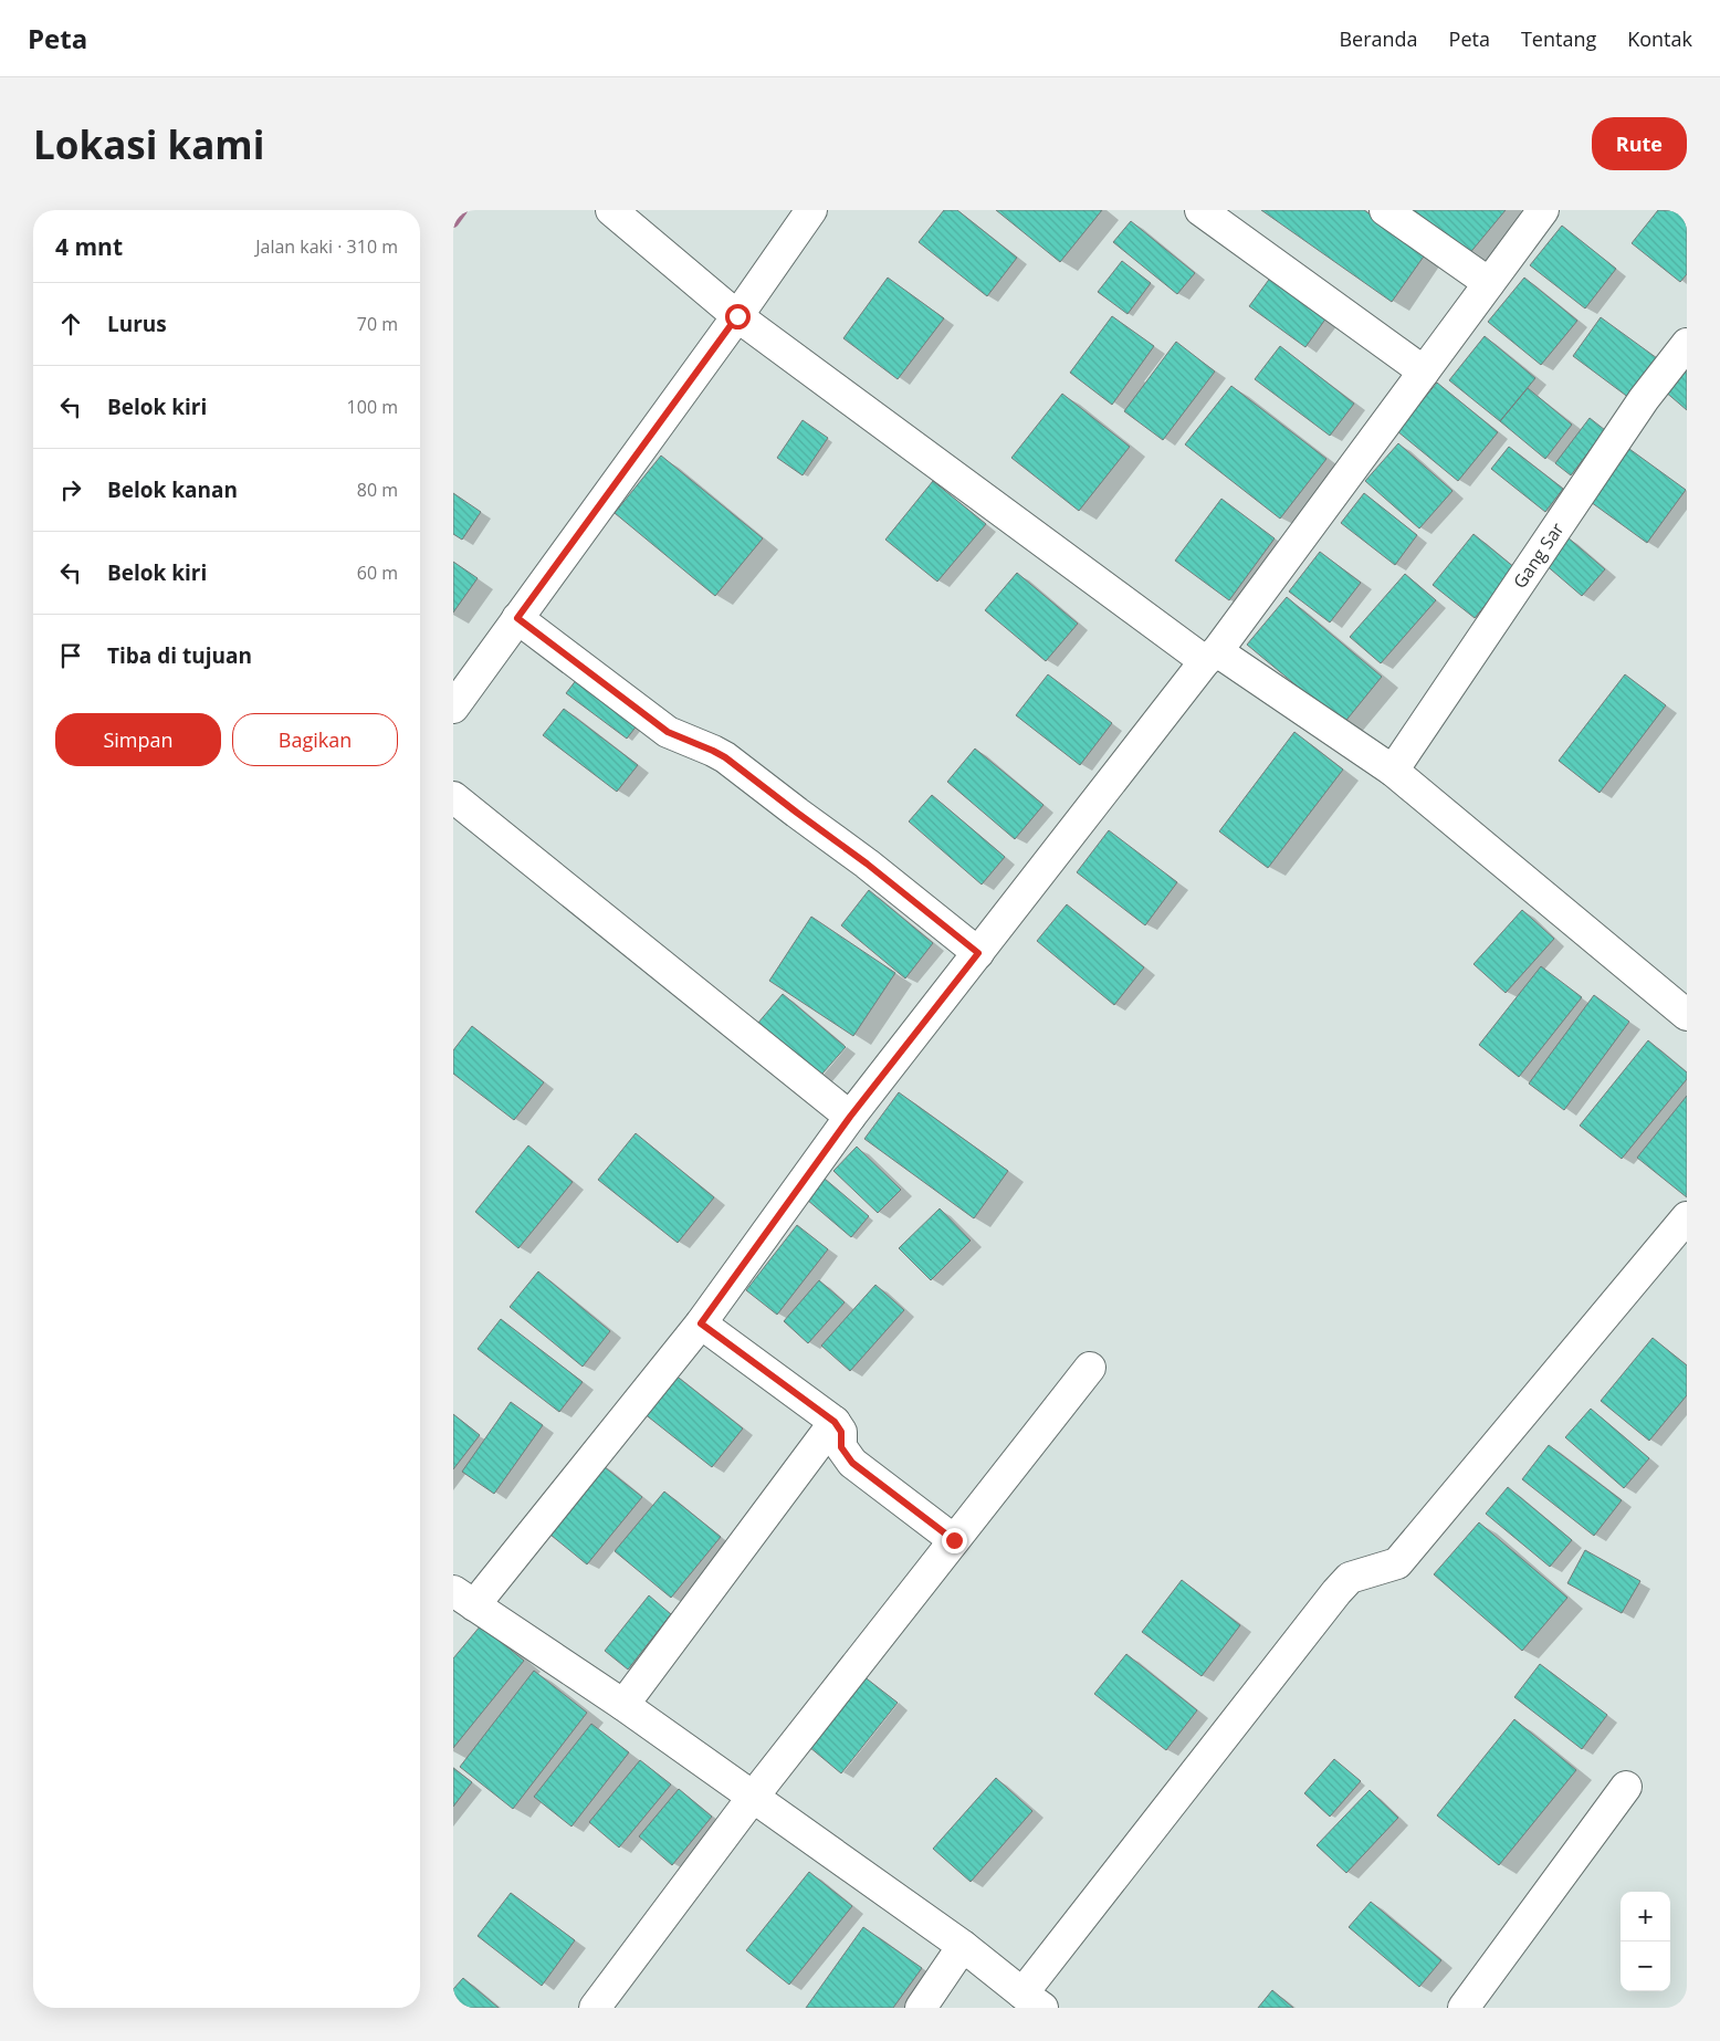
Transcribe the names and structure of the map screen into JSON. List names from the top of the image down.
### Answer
{
  "streets": {
    "street": ["Gang Sar"]
  },
  "page": {
    "header": "Peta",
    "nav": [
      "Beranda",
      "Peta",
      "Tentang",
      "Kontak"
    ],
    "buttons": [
      "Rute",
      ["Simpan", "Bagikan"]
    ],
    "title": "Lokasi kami",
    "heading": ["4 mnt", "Jalan kaki · 310 m"],
    "list": [
      ["Lurus", "70 m"],
      ["Belok kiri", "100 m"],
      ["Belok kanan", "80 m"],
      ["Belok kiri", "60 m"],
      "Tiba di tujuan"
    ],
    "map_buttons": ["+", "−"]
  }
}
